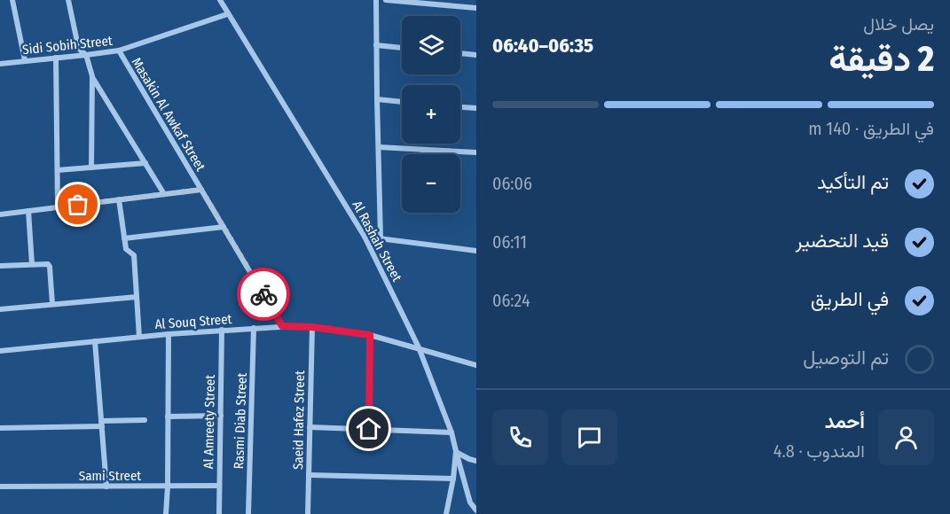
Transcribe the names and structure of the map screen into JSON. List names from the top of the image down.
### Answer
{
  "streets": {
    "street": [
      "Sidi Sobih Street",
      "Masakin Al Awkaf Street",
      "Al Rashah Street",
      "Al Souq Street",
      "Saeid Hafez Street",
      "Rasmi Diab Street",
      "Al Amreety Street",
      "Sami Street"
    ]
  },
  "crossings": [
    ["Sidi Sobih Street", "Masakin Al Awkaf Street"],
    ["Sidi Sobih Street", "Al Rashah Street"],
    ["Masakin Al Awkaf Street", "Al Souq Street"],
    ["Al Rashah Street", "Al Souq Street"],
    ["Al Souq Street", "Saeid Hafez Street"],
    ["Al Souq Street", "Rasmi Diab Street"],
    ["Al Souq Street", "Al Amreety Street"],
    ["Al Amreety Street", "Sami Street"]
  ],
  "page": {
    "heading": ["2 دقيقة", "يصل خلال", "06:35–06:40"],
    "panel": ["أحمد", "المندوب · 4.8"],
    "map_buttons": ["+", "−"],
    "bar": "في الطريق · 140 m",
    "list": [
      ["تم التأكيد", "06:06"],
      ["قيد التحضير", "06:11"],
      ["في الطريق", "06:24"],
      "تم التوصيل"
    ]
  }
}
